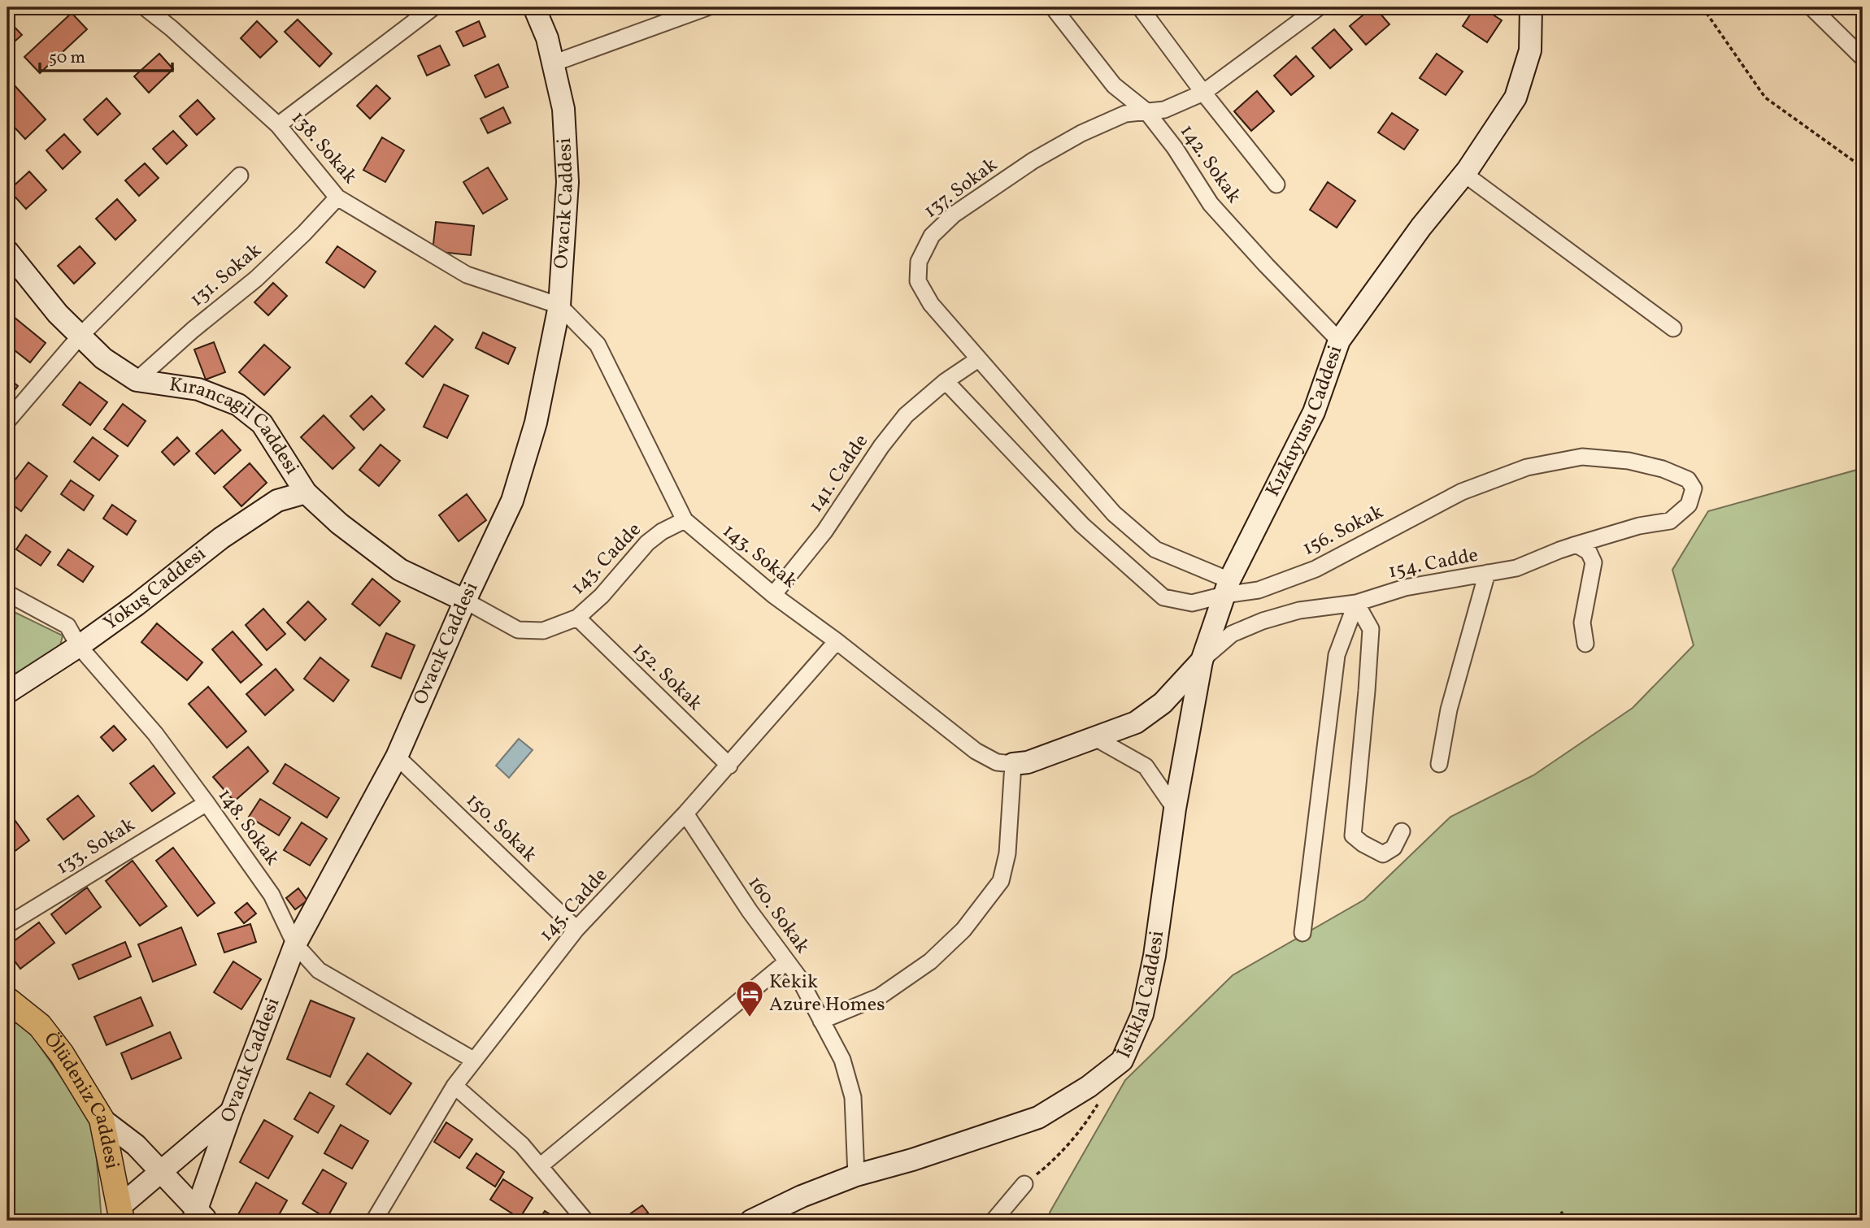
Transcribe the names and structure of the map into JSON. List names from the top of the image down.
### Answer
{
  "streets": {
    "main road": ["Ölüdeniz Caddesi"],
    "street": [
      "138. Sokak",
      "142. Sokak",
      "137. Sokak",
      "Ovacık Caddesi",
      "131. Sokak",
      "Kızkuyusu Caddesi",
      "Kırancagil Caddesi",
      "141. Cadde",
      "156. Sokak",
      "143. Sokak",
      "143. Cadde",
      "154. Cadde",
      "Yokuş Caddesi",
      "152. Sokak",
      "148. Sokak",
      "150. Sokak",
      "133. Sokak",
      "145. Cadde",
      "160. Sokak",
      "İstiklal Caddesi"
    ]
  },
  "crossings": [
    ["138. Sokak", "Ovacık Caddesi"],
    ["138. Sokak", "131. Sokak"],
    ["138. Sokak", "143. Sokak"],
    ["142. Sokak", "137. Sokak"],
    ["142. Sokak", "Kızkuyusu Caddesi"],
    ["137. Sokak", "Kızkuyusu Caddesi"],
    ["137. Sokak", "141. Cadde"],
    ["137. Sokak", "156. Sokak"],
    ["Ovacık Caddesi", "Kırancagil Caddesi"],
    ["Ovacık Caddesi", "143. Sokak"],
    ["Ovacık Caddesi", "143. Cadde"],
    ["Ovacık Caddesi", "148. Sokak"],
    ["Ovacık Caddesi", "150. Sokak"],
    ["Ovacık Caddesi", "Ölüdeniz Caddesi"],
    ["131. Sokak", "Kırancagil Caddesi"],
    ["Kızkuyusu Caddesi", "156. Sokak"],
    ["Kızkuyusu Caddesi", "143. Sokak"],
    ["Kızkuyusu Caddesi", "154. Cadde"],
    ["Kızkuyusu Caddesi", "İstiklal Caddesi"],
    ["Kırancagil Caddesi", "143. Cadde"],
    ["Kırancagil Caddesi", "Yokuş Caddesi"],
    ["141. Cadde", "156. Sokak"],
    ["141. Cadde", "143. Sokak"],
    ["156. Sokak", "154. Cadde"],
    ["143. Sokak", "143. Cadde"],
    ["143. Sokak", "145. Cadde"],
    ["143. Cadde", "152. Sokak"],
    ["154. Cadde", "İstiklal Caddesi"],
    ["Yokuş Caddesi", "148. Sokak"],
    ["152. Sokak", "145. Cadde"],
    ["148. Sokak", "133. Sokak"],
    ["148. Sokak", "145. Cadde"],
    ["150. Sokak", "145. Cadde"],
    ["145. Cadde", "160. Sokak"],
    ["160. Sokak", "İstiklal Caddesi"]
  ],
  "places": {
    "hotel": ["Kekik Azure Homes"]
  },
  "scale_bar": "50 m"
}
